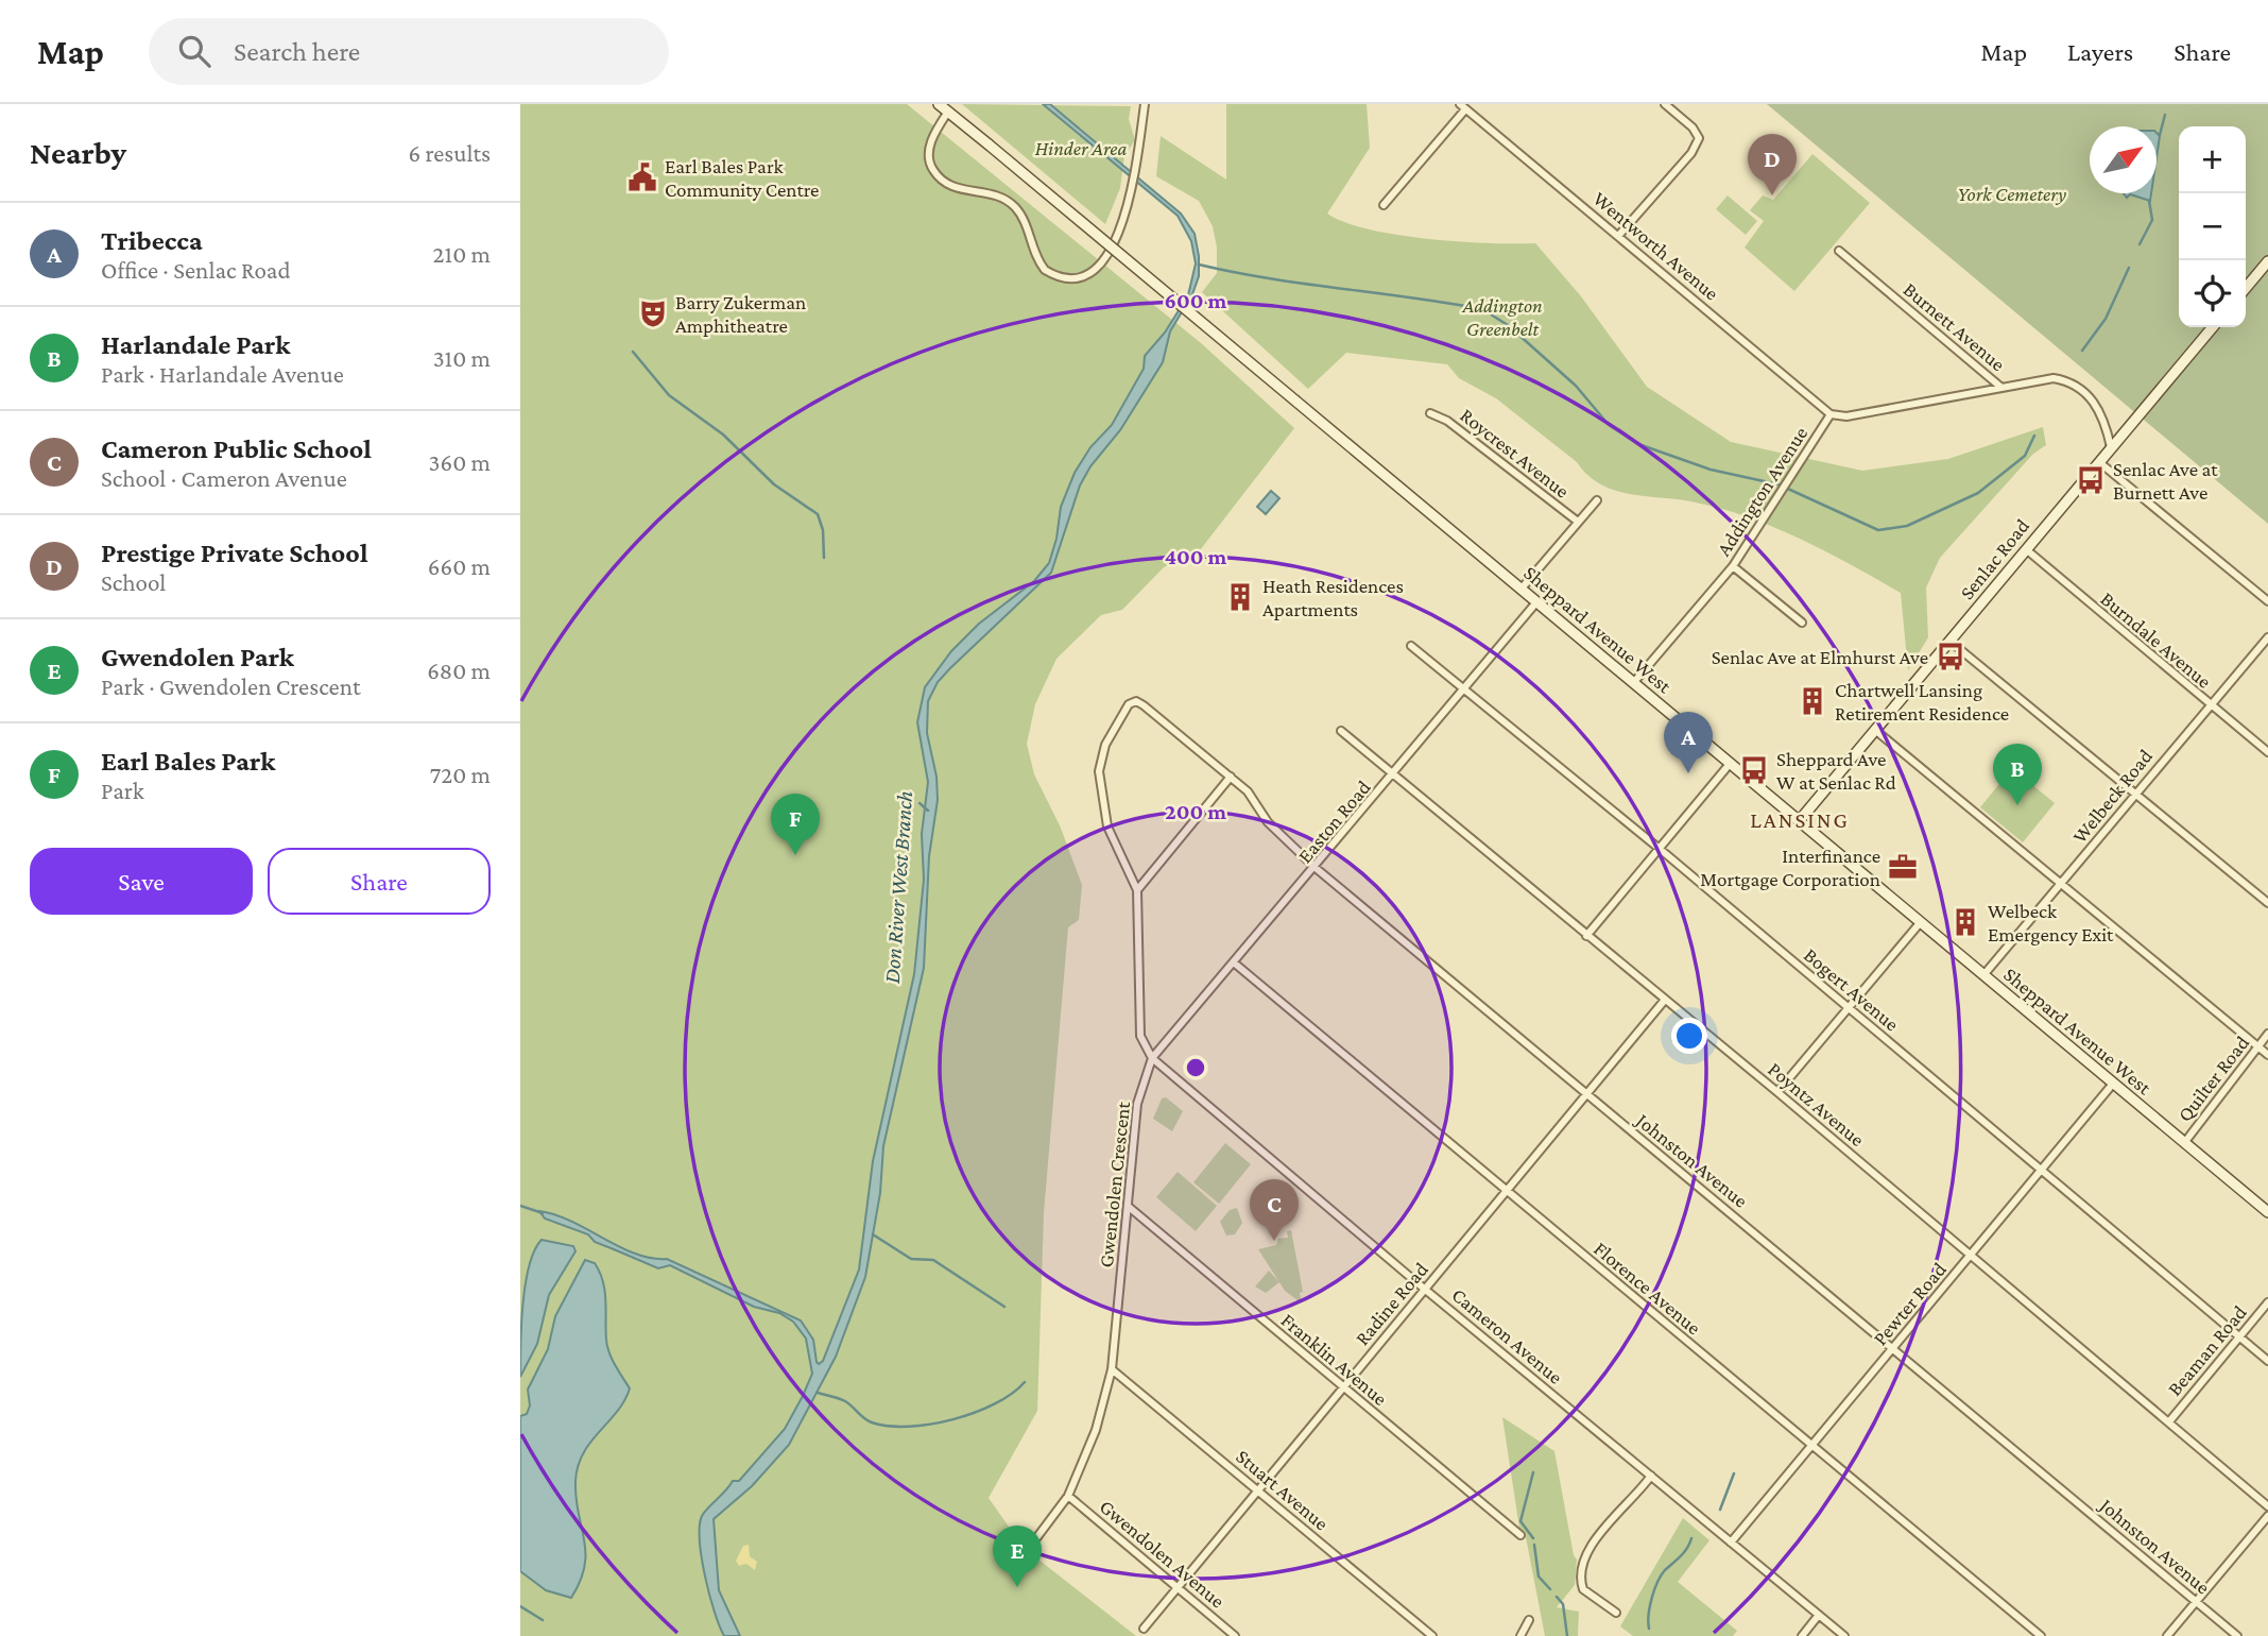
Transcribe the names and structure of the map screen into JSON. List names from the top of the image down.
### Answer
{
  "streets": {
    "main road": ["Senlac Road", "Sheppard Avenue West"],
    "street": [
      "Wentworth Avenue",
      "Burnett Avenue",
      "Roycrest Avenue",
      "Addington Avenue",
      "Burndale Avenue",
      "Welbeck Road",
      "Easton Road",
      "Bogert Avenue",
      "Quilter Road",
      "Poyntz Avenue",
      "Johnston Avenue",
      "Gwendolen Crescent",
      "Florence Avenue",
      "Radine Road",
      "Pewter Road",
      "Cameron Avenue",
      "Beaman Road",
      "Franklin Avenue",
      "Stuart Avenue",
      "Gwendolen Avenue"
    ]
  },
  "crossings": [
    ["Wentworth Avenue", "Addington Avenue"],
    ["Burnett Avenue", "Addington Avenue"],
    ["Burnett Avenue", "Senlac Road"],
    ["Addington Avenue", "Sheppard Avenue West"],
    ["Senlac Road", "Sheppard Avenue West"],
    ["Senlac Road", "Burndale Avenue"],
    ["Sheppard Avenue West", "Welbeck Road"],
    ["Sheppard Avenue West", "Easton Road"],
    ["Sheppard Avenue West", "Quilter Road"],
    ["Sheppard Avenue West", "Pewter Road"],
    ["Burndale Avenue", "Welbeck Road"],
    ["Easton Road", "Bogert Avenue"],
    ["Easton Road", "Poyntz Avenue"],
    ["Easton Road", "Johnston Avenue"],
    ["Easton Road", "Gwendolen Crescent"],
    ["Easton Road", "Florence Avenue"],
    ["Easton Road", "Cameron Avenue"],
    ["Bogert Avenue", "Pewter Road"],
    ["Bogert Avenue", "Beaman Road"],
    ["Poyntz Avenue", "Radine Road"],
    ["Poyntz Avenue", "Pewter Road"],
    ["Poyntz Avenue", "Beaman Road"],
    ["Johnston Avenue", "Radine Road"],
    ["Johnston Avenue", "Pewter Road"],
    ["Gwendolen Crescent", "Cameron Avenue"],
    ["Gwendolen Crescent", "Franklin Avenue"],
    ["Gwendolen Crescent", "Stuart Avenue"],
    ["Gwendolen Crescent", "Gwendolen Avenue"],
    ["Florence Avenue", "Radine Road"],
    ["Florence Avenue", "Pewter Road"],
    ["Radine Road", "Cameron Avenue"],
    ["Radine Road", "Franklin Avenue"],
    ["Radine Road", "Stuart Avenue"],
    ["Radine Road", "Gwendolen Avenue"],
    ["Pewter Road", "Cameron Avenue"]
  ],
  "districts": ["LANSING"],
  "water": ["Don River West Branch"],
  "parks": ["Hinder Area", "York Cemetery", "Addington Greenbelt"],
  "places": {
    "public building": ["Earl Bales Park Community Centre"],
    "theatre": ["Barry Zukerman Amphitheatre"],
    "bus stop": ["Senlac Ave at Burnett Ave", "Senlac Ave at Elmhurst Ave", "Sheppard Ave W at Senlac Rd"],
    "building": ["Heath Residences Apartments", "Chartwell Lansing Retirement Residence", "Welbeck Emergency Exit"],
    "office": ["Interfinance Mortgage Corporation"]
  },
  "north": "top right",
  "page": {
    "header": "Map",
    "search": "Search here",
    "nav": ["Map", "Layers", "Share"],
    "heading": ["Nearby", "6 results"],
    "map_buttons": ["+", "−"],
    "pins": [
      "D",
      "A",
      "B",
      "F",
      "C",
      "E"
    ],
    "list": [
      {
        "mark": "A",
        "name": "Tribecca",
        "note": "Office · Senlac Road",
        "value": "210 m"
      },
      {
        "mark": "B",
        "name": "Harlandale Park",
        "note": "Park · Harlandale Avenue",
        "value": "310 m"
      },
      {
        "mark": "C",
        "name": "Cameron Public School",
        "note": "School · Cameron Avenue",
        "value": "360 m"
      },
      {
        "mark": "D",
        "name": "Prestige Private School",
        "note": "School",
        "value": "660 m"
      },
      {
        "mark": "E",
        "name": "Gwendolen Park",
        "note": "Park · Gwendolen Crescent",
        "value": "680 m"
      },
      {
        "mark": "F",
        "name": "Earl Bales Park",
        "note": "Park",
        "value": "720 m"
      }
    ],
    "buttons": ["Save", "Share"]
  },
  "rings": ["600 m", "400 m", "200 m"]
}
